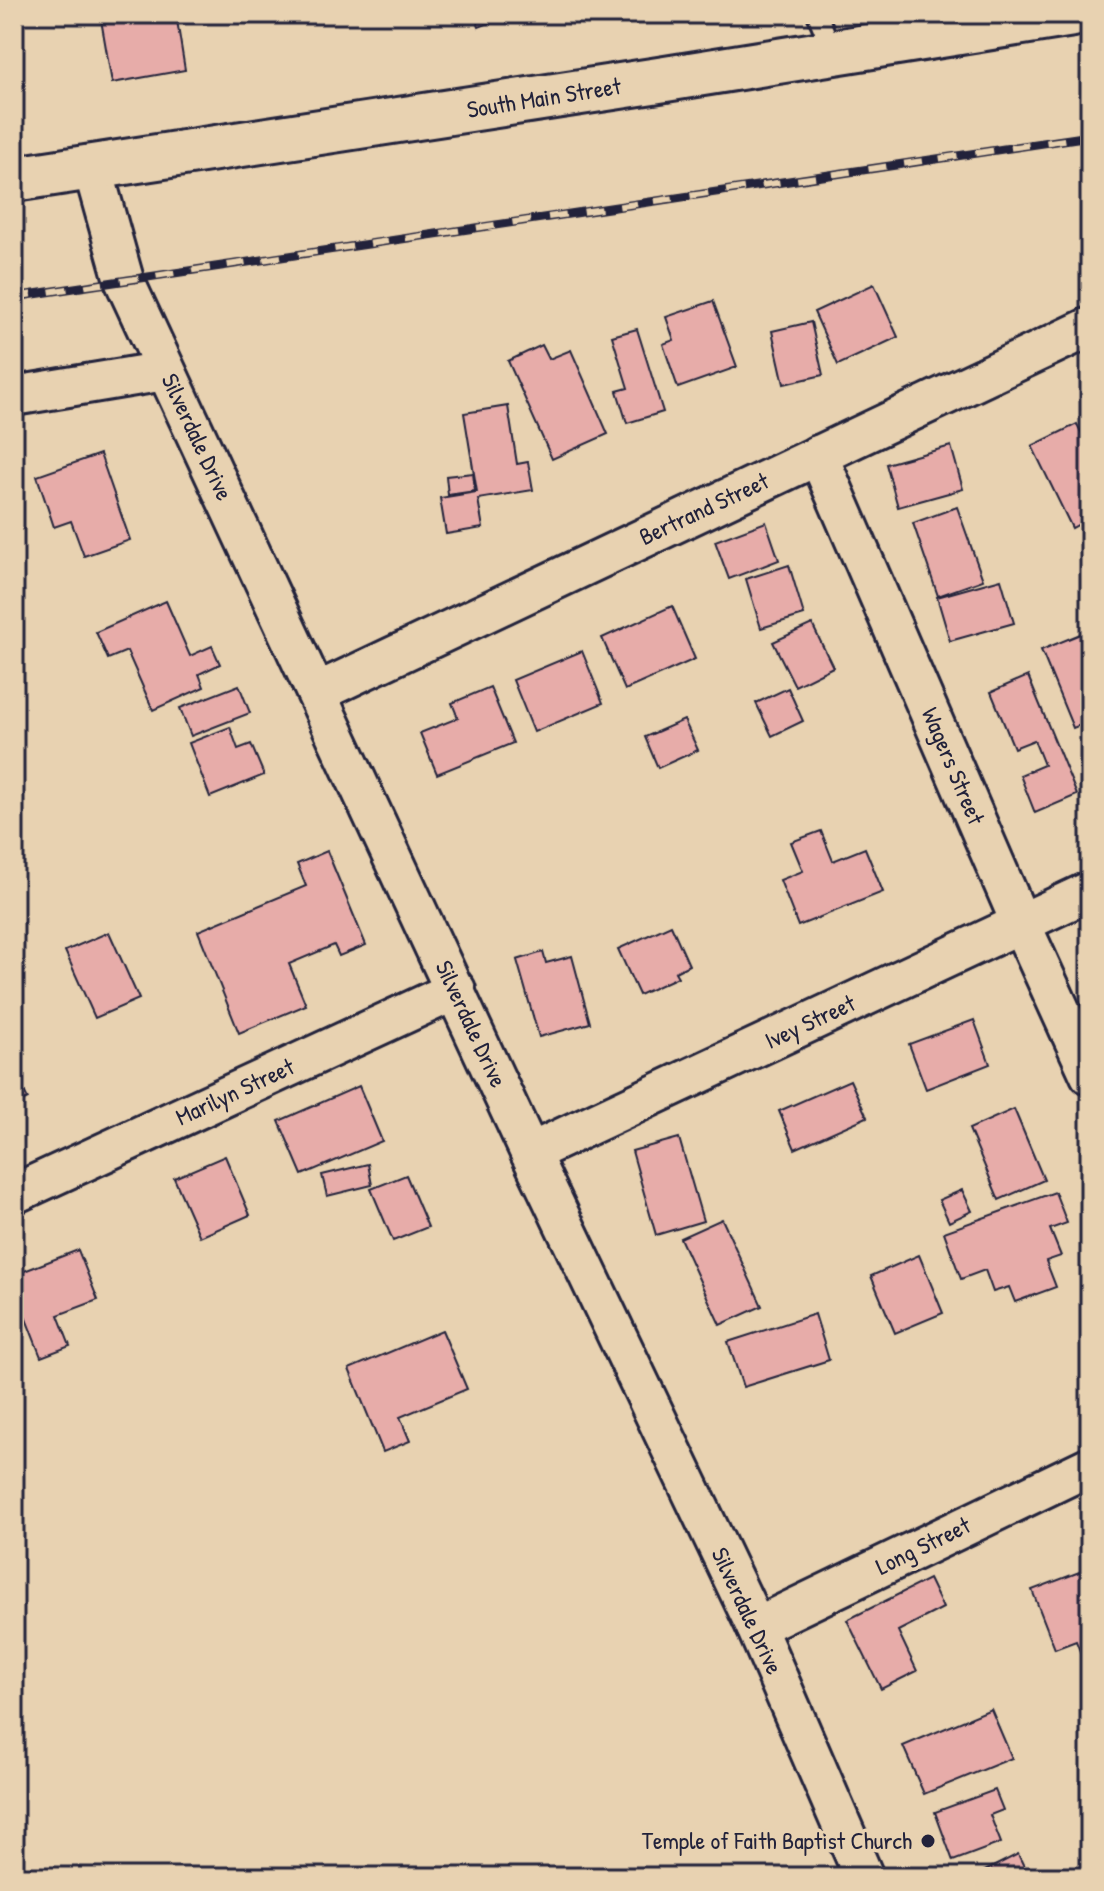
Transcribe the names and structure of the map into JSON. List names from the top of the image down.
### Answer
{
  "streets": {
    "street": [
      "South Main Street",
      "Silverdale Drive",
      "Bertrand Street",
      "Wagers Street",
      "Ivey Street",
      "Marilyn Street",
      "Long Street"
    ]
  },
  "crossings": [
    ["South Main Street", "Silverdale Drive"],
    ["Silverdale Drive", "Bertrand Street"],
    ["Silverdale Drive", "Ivey Street"],
    ["Silverdale Drive", "Marilyn Street"],
    ["Silverdale Drive", "Long Street"],
    ["Bertrand Street", "Wagers Street"],
    ["Wagers Street", "Ivey Street"]
  ],
  "places": ["Temple of Faith Baptist Church"]
}
